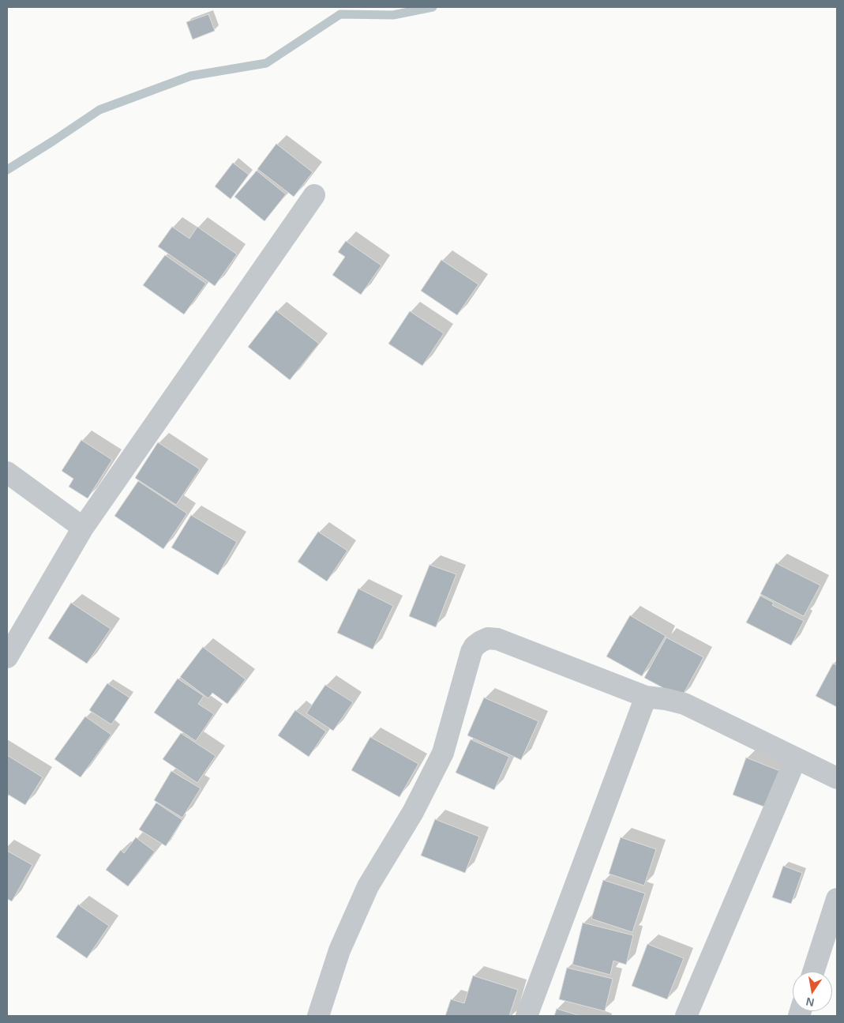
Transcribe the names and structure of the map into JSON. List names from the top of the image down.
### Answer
{
  "north": "bottom"
}
